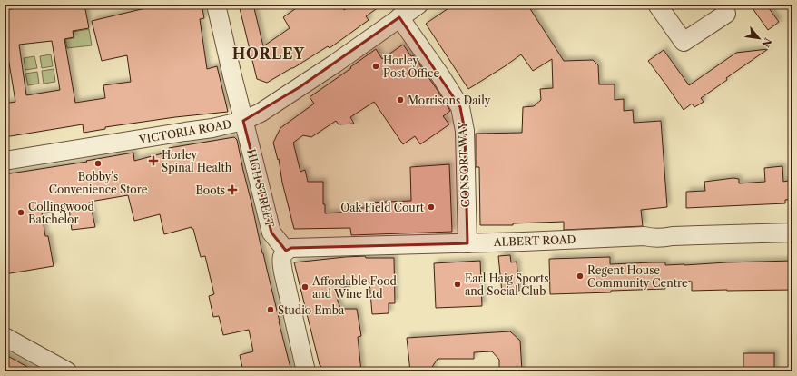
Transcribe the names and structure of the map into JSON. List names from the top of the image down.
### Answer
{
  "streets": {
    "street": [
      "VICTORIA ROAD",
      "CONSORT WAY",
      "HIGH STREET",
      "ALBERT ROAD"
    ]
  },
  "crossings": [
    ["VICTORIA ROAD", "CONSORT WAY"],
    ["VICTORIA ROAD", "HIGH STREET"],
    ["CONSORT WAY", "ALBERT ROAD"],
    ["HIGH STREET", "ALBERT ROAD"]
  ],
  "districts": ["HORLEY"],
  "places": {
    "other": [
      "Horley Post Office",
      "Morrisons Daily",
      "Bobby's Convenience Store",
      "Oak Field Court",
      "Collingwood Batchelor",
      "Regent House Community Centre",
      "Earl Haig Sports and Social Club",
      "Affordable Food and Wine Ltd",
      "Studio Emba"
    ],
    "health": ["Horley Spinal Health", "Boots"]
  },
  "north": "bottom right"
}
